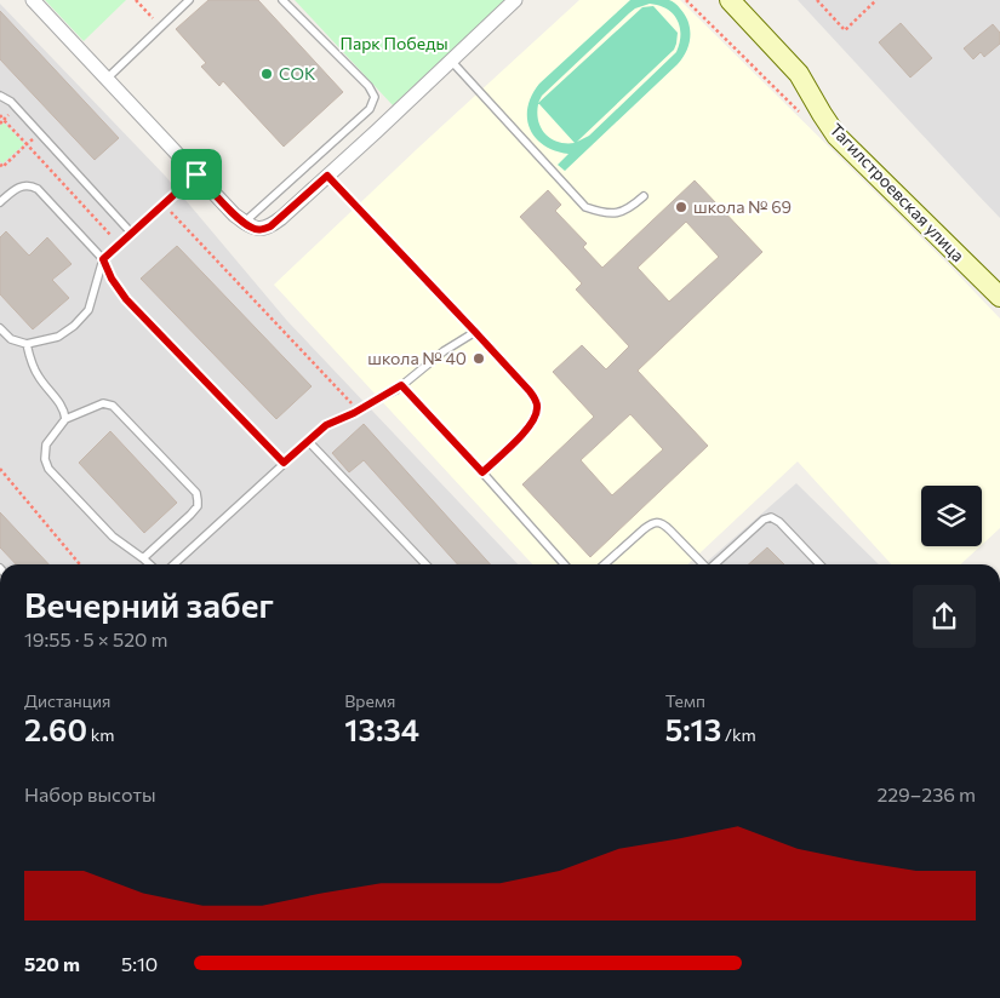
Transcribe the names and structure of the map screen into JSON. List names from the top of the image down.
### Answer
{
  "streets": {
    "street": ["Тагилстроевская улица"]
  },
  "parks": ["Парк Победы"],
  "places": ["СОК", "школа № 69", "школа № 40"],
  "page": {
    "heading": ["Вечерний забег", "19:55 · 5 × 520 m"],
    "stats": [
      ["Дистанция", "2.60 km"],
      ["Время", "13:34"],
      ["Темп", "5:13 /km"]
    ],
    "chart": ["Набор высоты", "229–236 m"],
    "list": [
      {
        "name": "520 m",
        "note": "5:10"
      }
    ]
  }
}
